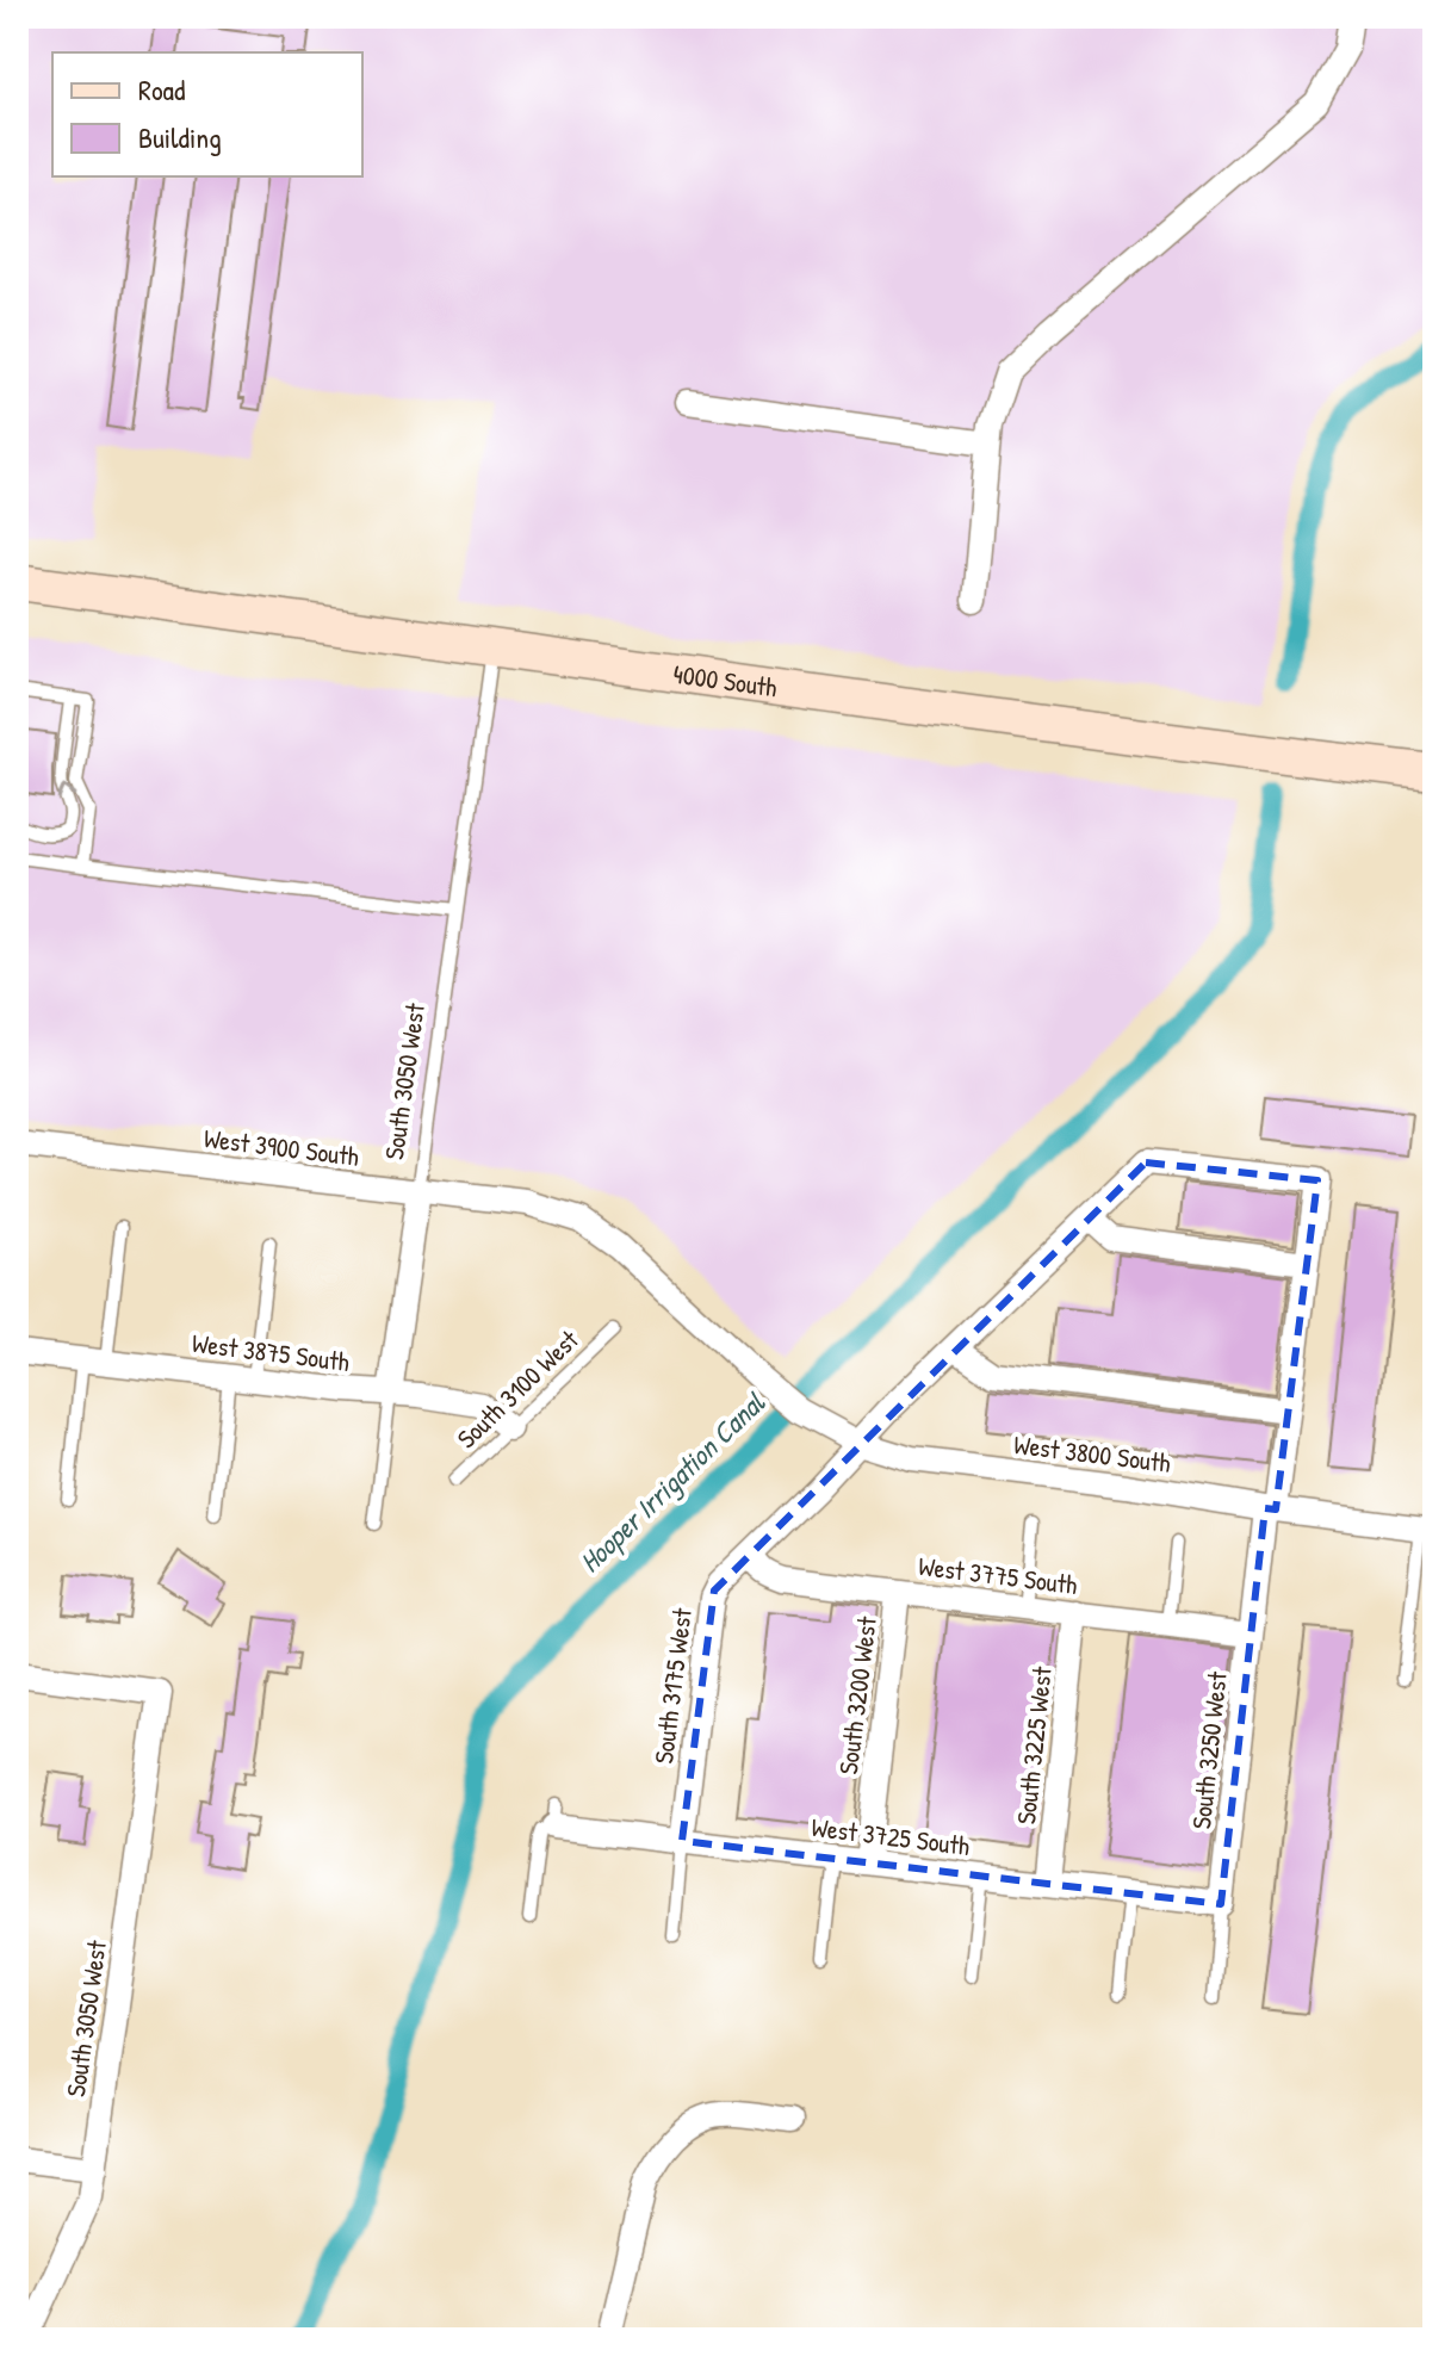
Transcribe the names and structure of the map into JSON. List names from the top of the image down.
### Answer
{
  "streets": {
    "main road": ["4000 South"],
    "street": [
      "South 3050 West",
      "West 3900 South",
      "West 3875 South",
      "West 3800 South",
      "West 3775 South",
      "South 3175 West",
      "South 3200 West",
      "South 3225 West",
      "South 3250 West",
      "West 3725 South"
    ],
    "lane": ["South 3100 West"]
  },
  "crossings": [
    ["4000 South", "South 3050 West"],
    ["South 3050 West", "West 3900 South"],
    ["South 3050 West", "West 3875 South"],
    ["West 3900 South", "West 3800 South"],
    ["West 3875 South", "South 3100 West"],
    ["West 3800 South", "South 3175 West"],
    ["West 3800 South", "South 3250 West"],
    ["West 3775 South", "South 3175 West"],
    ["West 3775 South", "South 3200 West"],
    ["West 3775 South", "South 3225 West"],
    ["West 3775 South", "South 3250 West"],
    ["South 3175 West", "South 3250 West"],
    ["South 3175 West", "West 3725 South"],
    ["South 3200 West", "West 3725 South"],
    ["South 3225 West", "West 3725 South"],
    ["South 3250 West", "West 3725 South"]
  ],
  "water": ["Hooper Irrigation Canal"],
  "legend": ["Road", "Building"]
}
